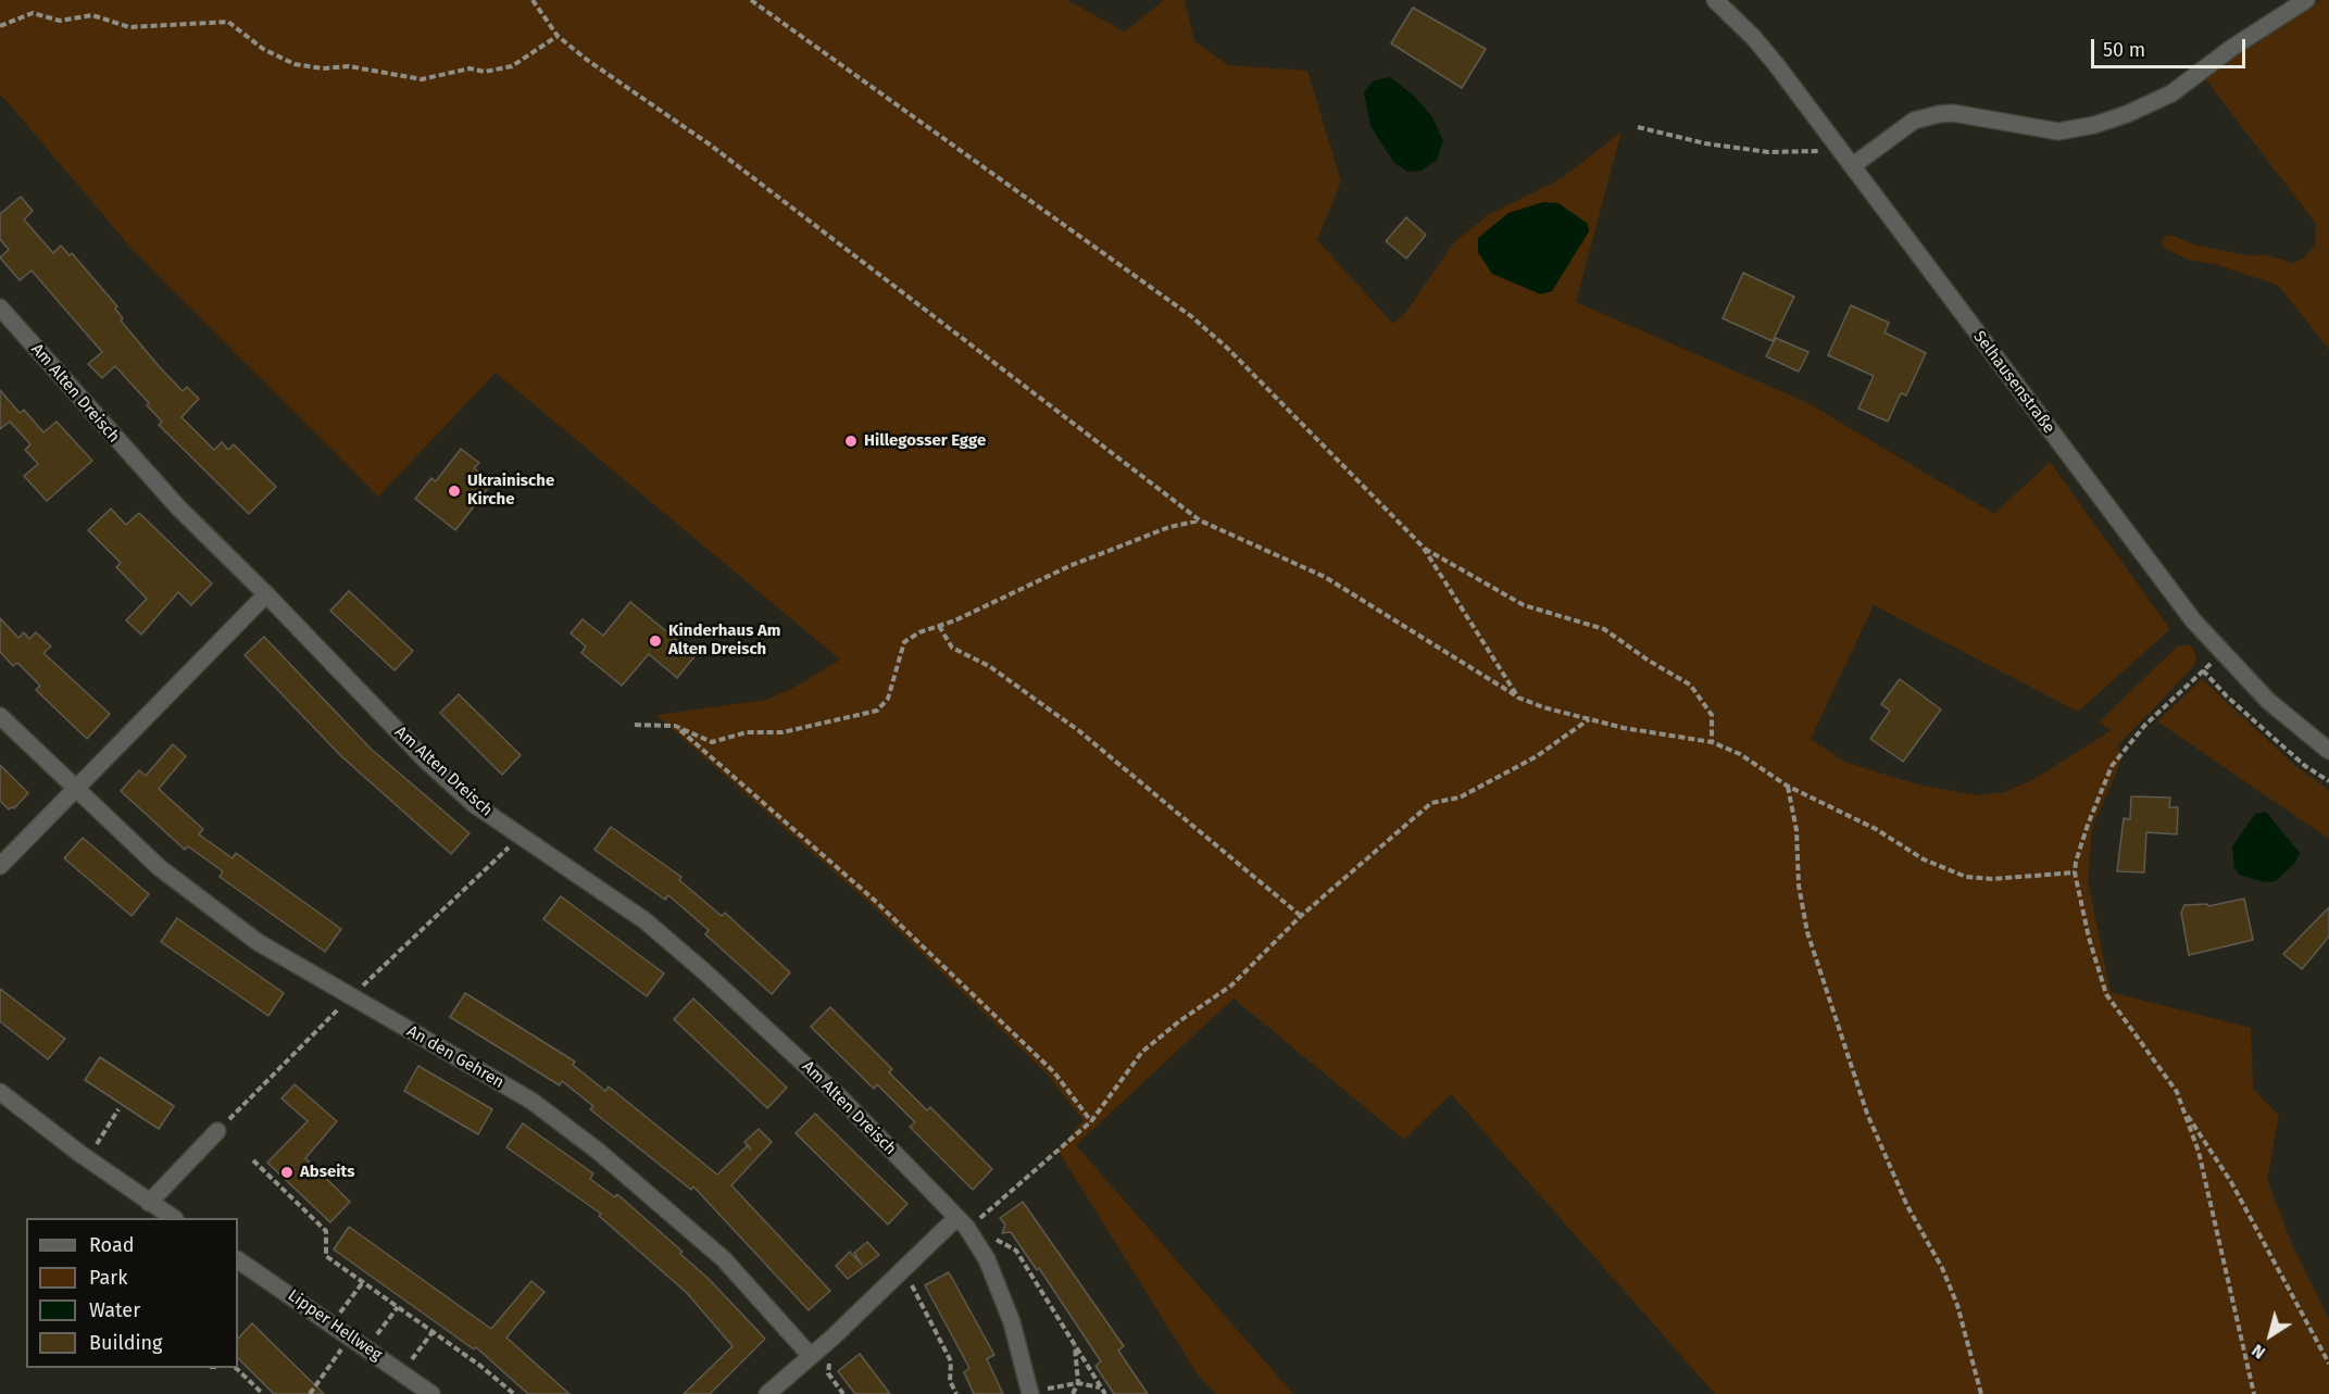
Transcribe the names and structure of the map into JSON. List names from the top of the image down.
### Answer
{
  "streets": {
    "street": [
      "Selhausenstraße",
      "Am Alten Dreisch",
      "An den Gehren",
      "Lipper Hellweg"
    ]
  },
  "places": [
    "Hillegosser Egge",
    "Ukrainische Kirche",
    "Kinderhaus Am Alten Dreisch",
    "Abseits"
  ],
  "legend": [
    "Road",
    "Park",
    "Water",
    "Building"
  ],
  "scale_bar": "50 m",
  "north": "bottom left"
}
